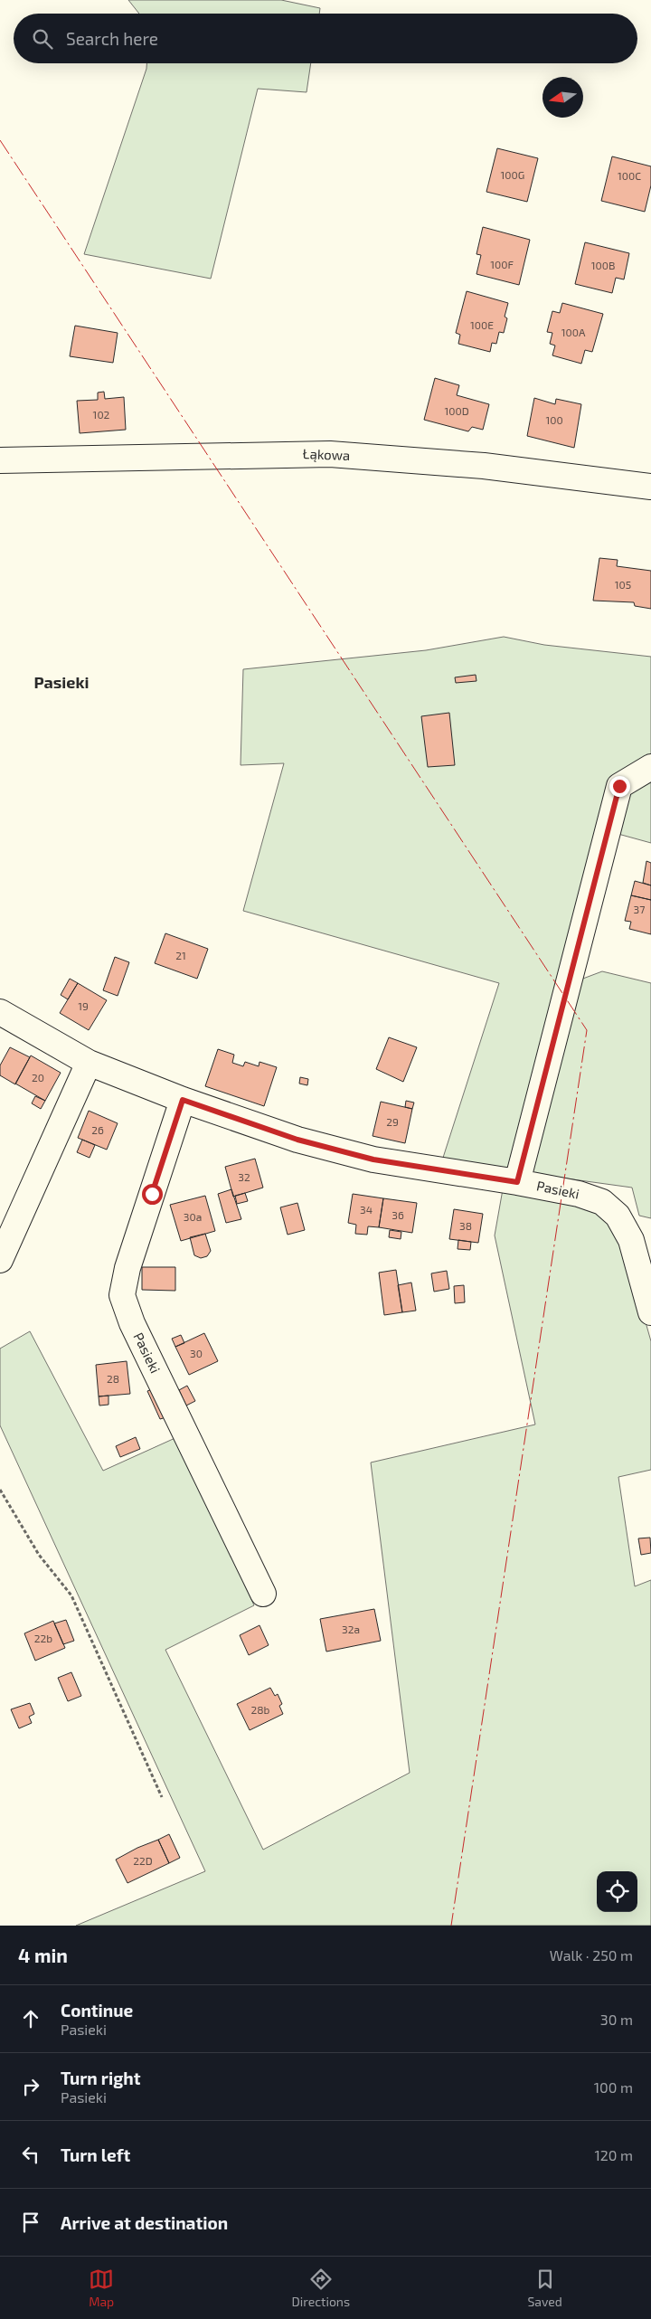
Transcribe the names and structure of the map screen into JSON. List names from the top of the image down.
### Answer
{
  "streets": {
    "street": ["Łąkowa", "Pasieki"]
  },
  "districts": ["Pasieki"],
  "house_numbers": [
    "100G",
    "100C",
    "100F",
    "100B",
    "100E",
    "100A",
    "100D",
    "102",
    "100",
    "105",
    "37",
    "21",
    "19",
    "20",
    "29",
    "26",
    "32",
    "34",
    "36",
    "30a",
    "38",
    "30",
    "28",
    "32a",
    "22b",
    "28b",
    "22D"
  ],
  "north": "left",
  "page": {
    "search": "Search here",
    "heading": ["4 min", "Walk · 250 m"],
    "list": [
      ["Continue", "Pasieki", "30 m"],
      ["Turn right", "Pasieki", "100 m"],
      ["Turn left", "120 m"],
      "Arrive at destination"
    ],
    "nav": ["Map", "Directions", "Saved"]
  }
}
